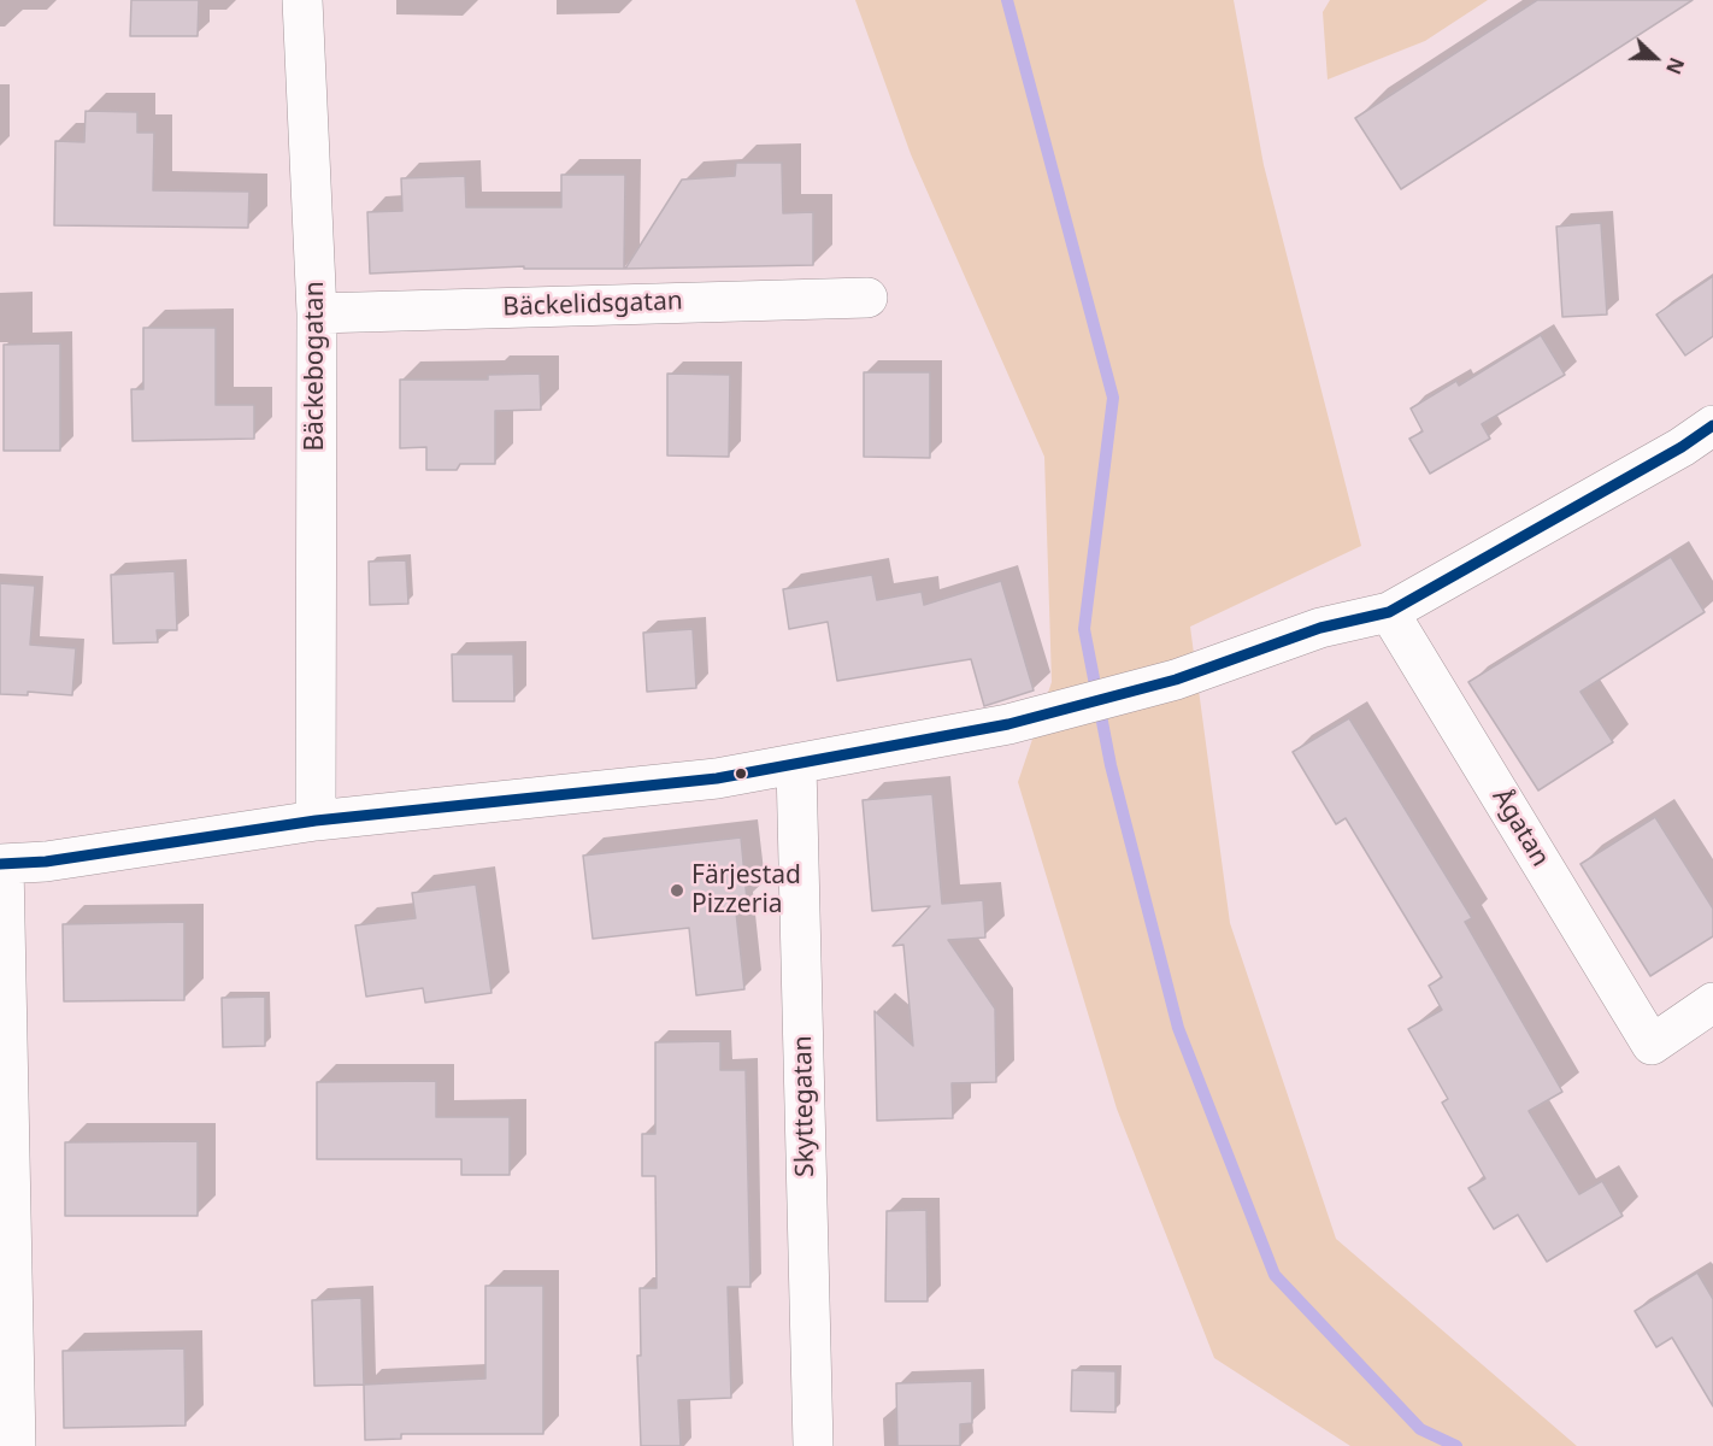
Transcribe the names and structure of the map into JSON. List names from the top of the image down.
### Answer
{
  "streets": {
    "street": [
      "Bäckelidsgatan",
      "Bäckebogatan",
      "Ågatan",
      "Skyttegatan"
    ]
  },
  "crossings": [
    ["Bäckelidsgatan", "Bäckebogatan"]
  ],
  "places": ["Färjestad Pizzeria"],
  "north": "right"
}
